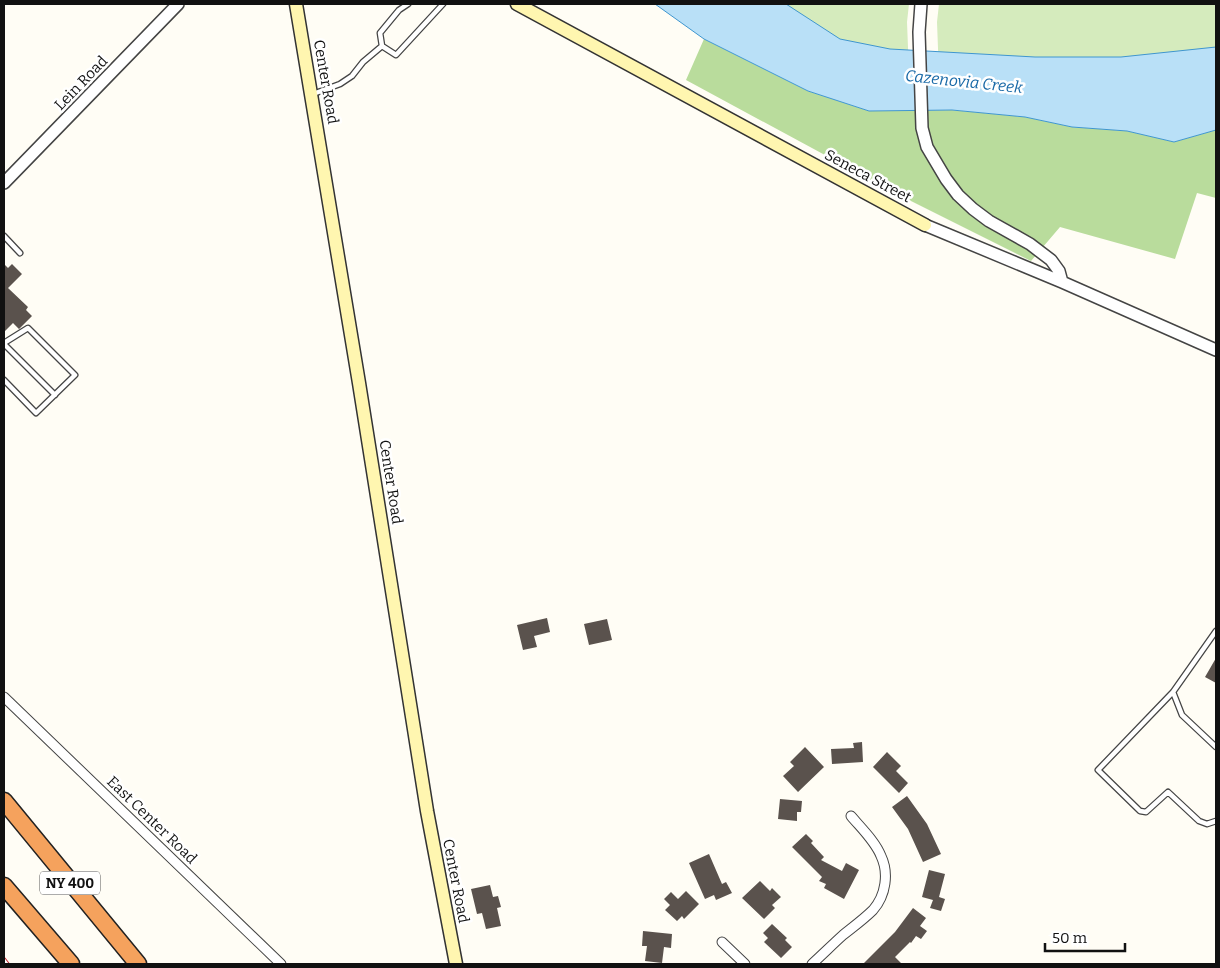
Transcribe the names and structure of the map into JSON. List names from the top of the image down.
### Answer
{
  "streets": {
    "highway": ["NY 400"],
    "main road": ["Center Road", "Seneca Street"],
    "street": ["Lein Road", "East Center Road"]
  },
  "water": ["Cazenovia Creek"],
  "scale_bar": "50 m"
}
